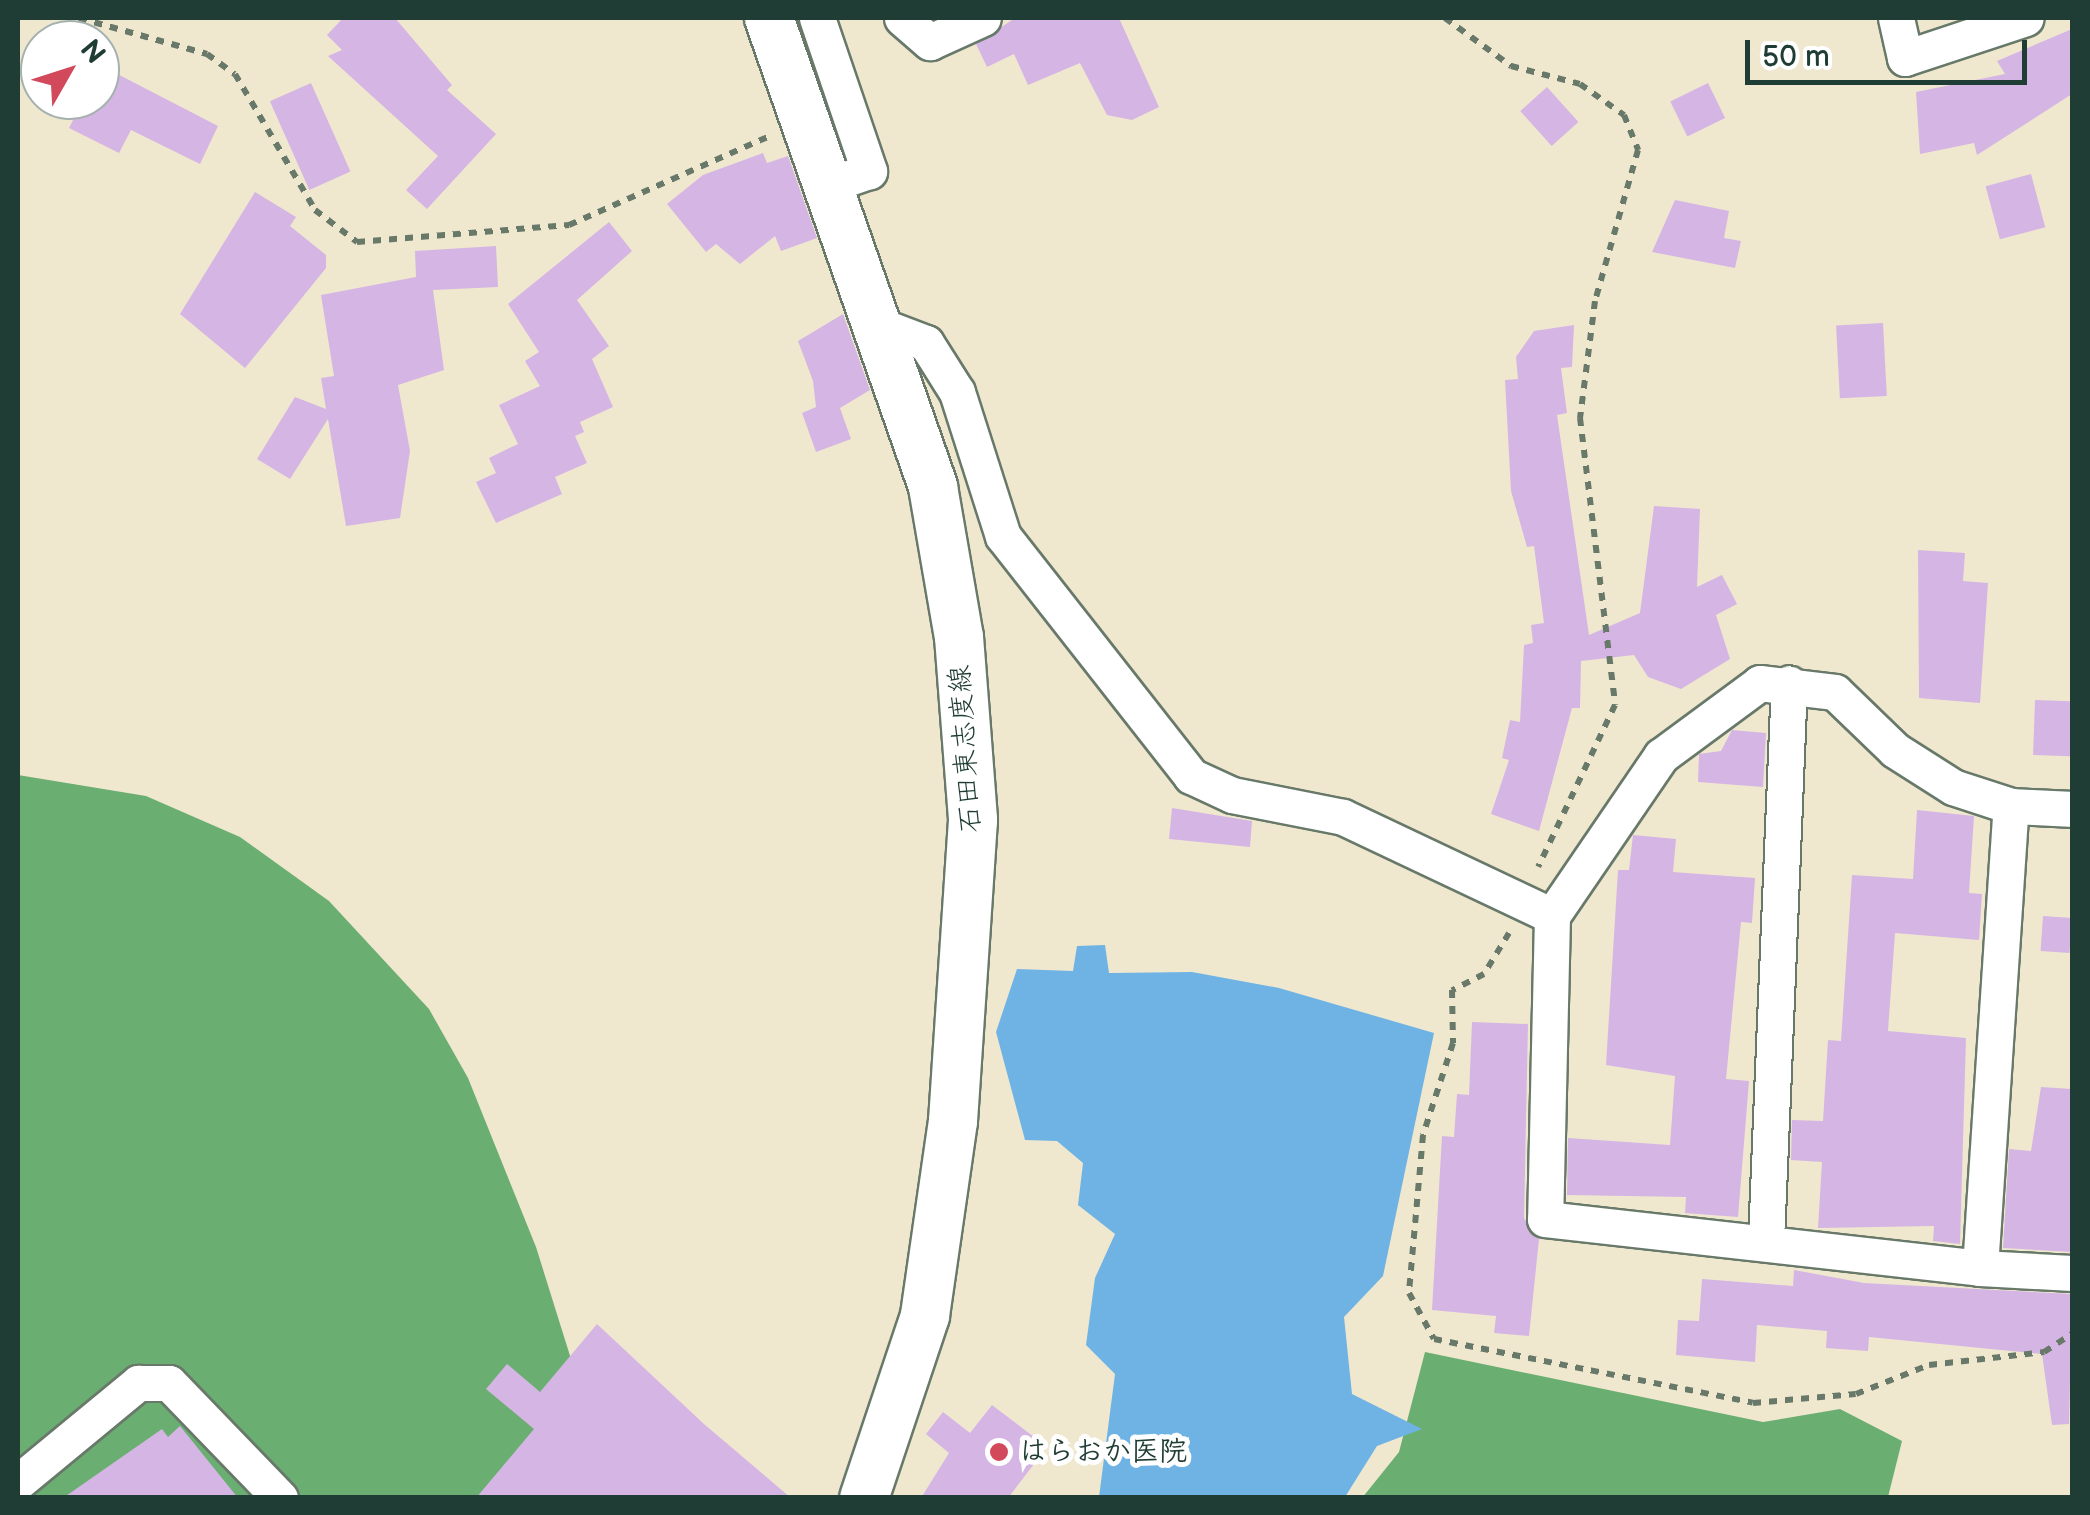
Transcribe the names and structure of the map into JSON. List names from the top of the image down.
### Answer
{
  "streets": {
    "main road": ["石田東志度線"]
  },
  "places": ["はらおか医院"],
  "scale_bar": "50 m",
  "north": "top right"
}
